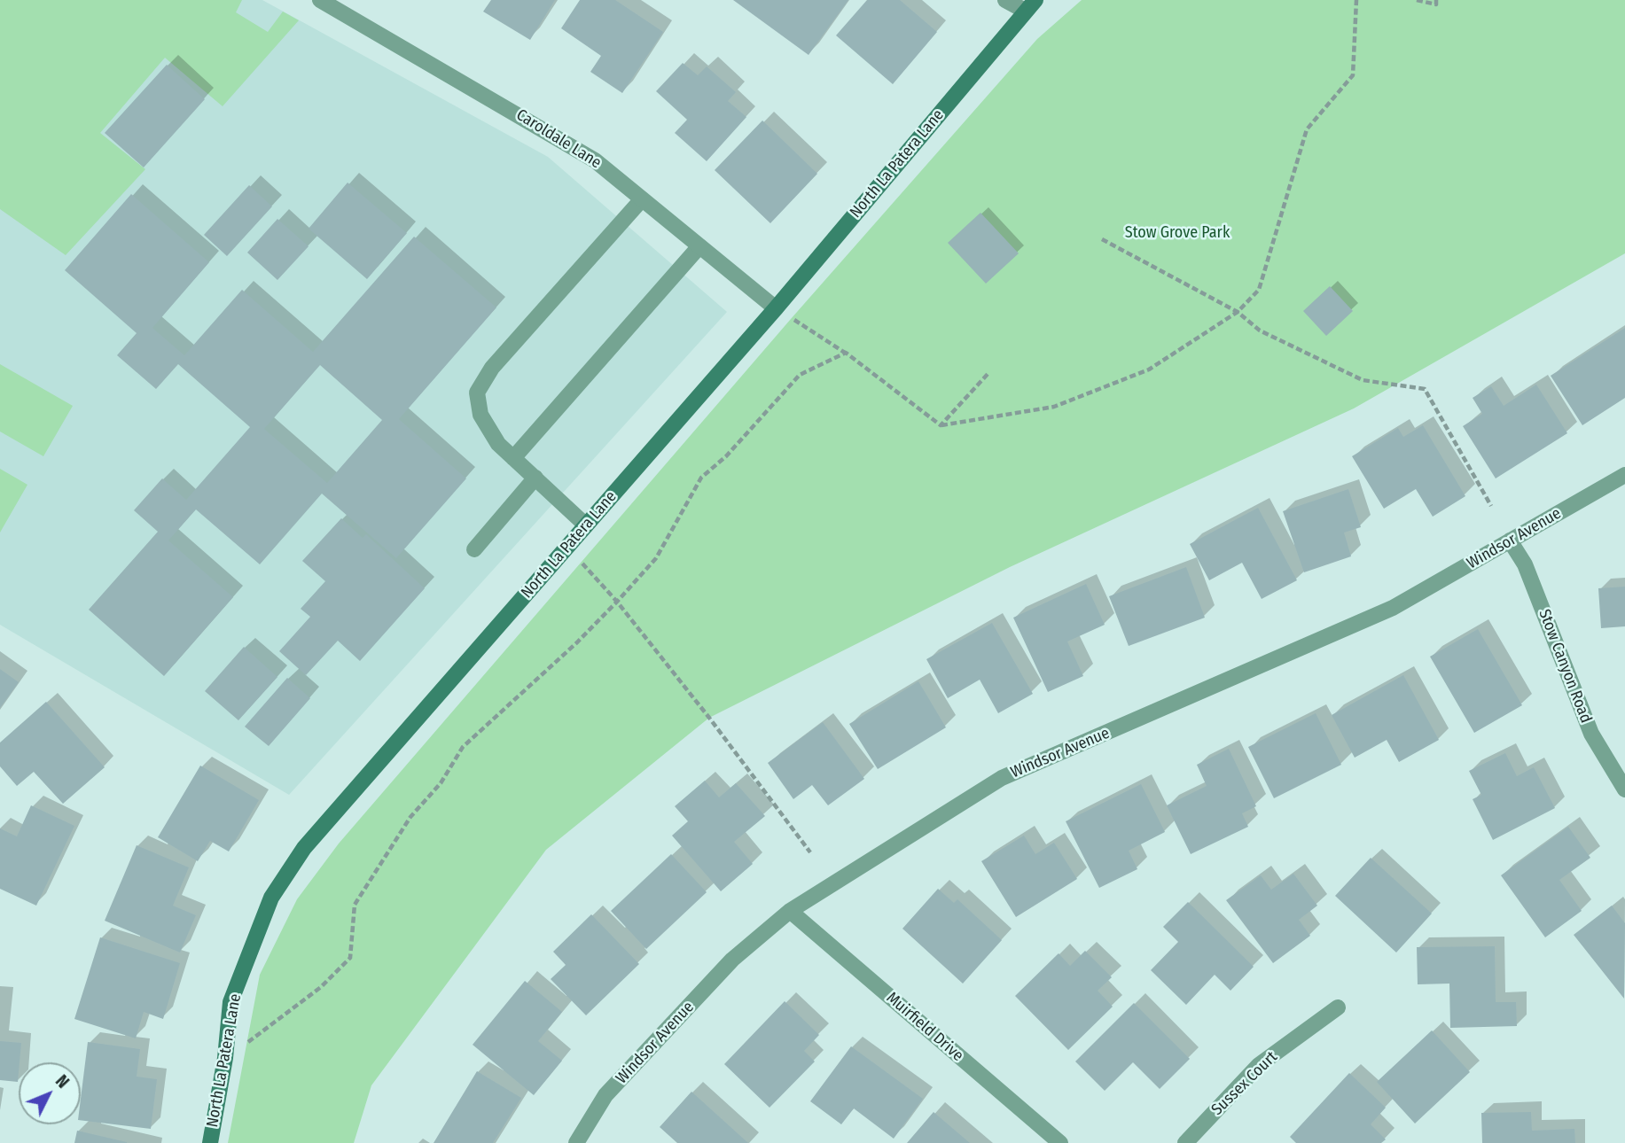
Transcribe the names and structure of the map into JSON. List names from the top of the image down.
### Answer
{
  "streets": {
    "street": [
      "Caroldale Lane",
      "North La Patera Lane",
      "Windsor Avenue",
      "Stow Canyon Road",
      "Muirfield Drive",
      "Sussex Court"
    ]
  },
  "crossings": [
    ["Caroldale Lane", "North La Patera Lane"],
    ["Windsor Avenue", "Stow Canyon Road"],
    ["Windsor Avenue", "Muirfield Drive"]
  ],
  "parks": ["Stow Grove Park"],
  "north": "top right"
}
